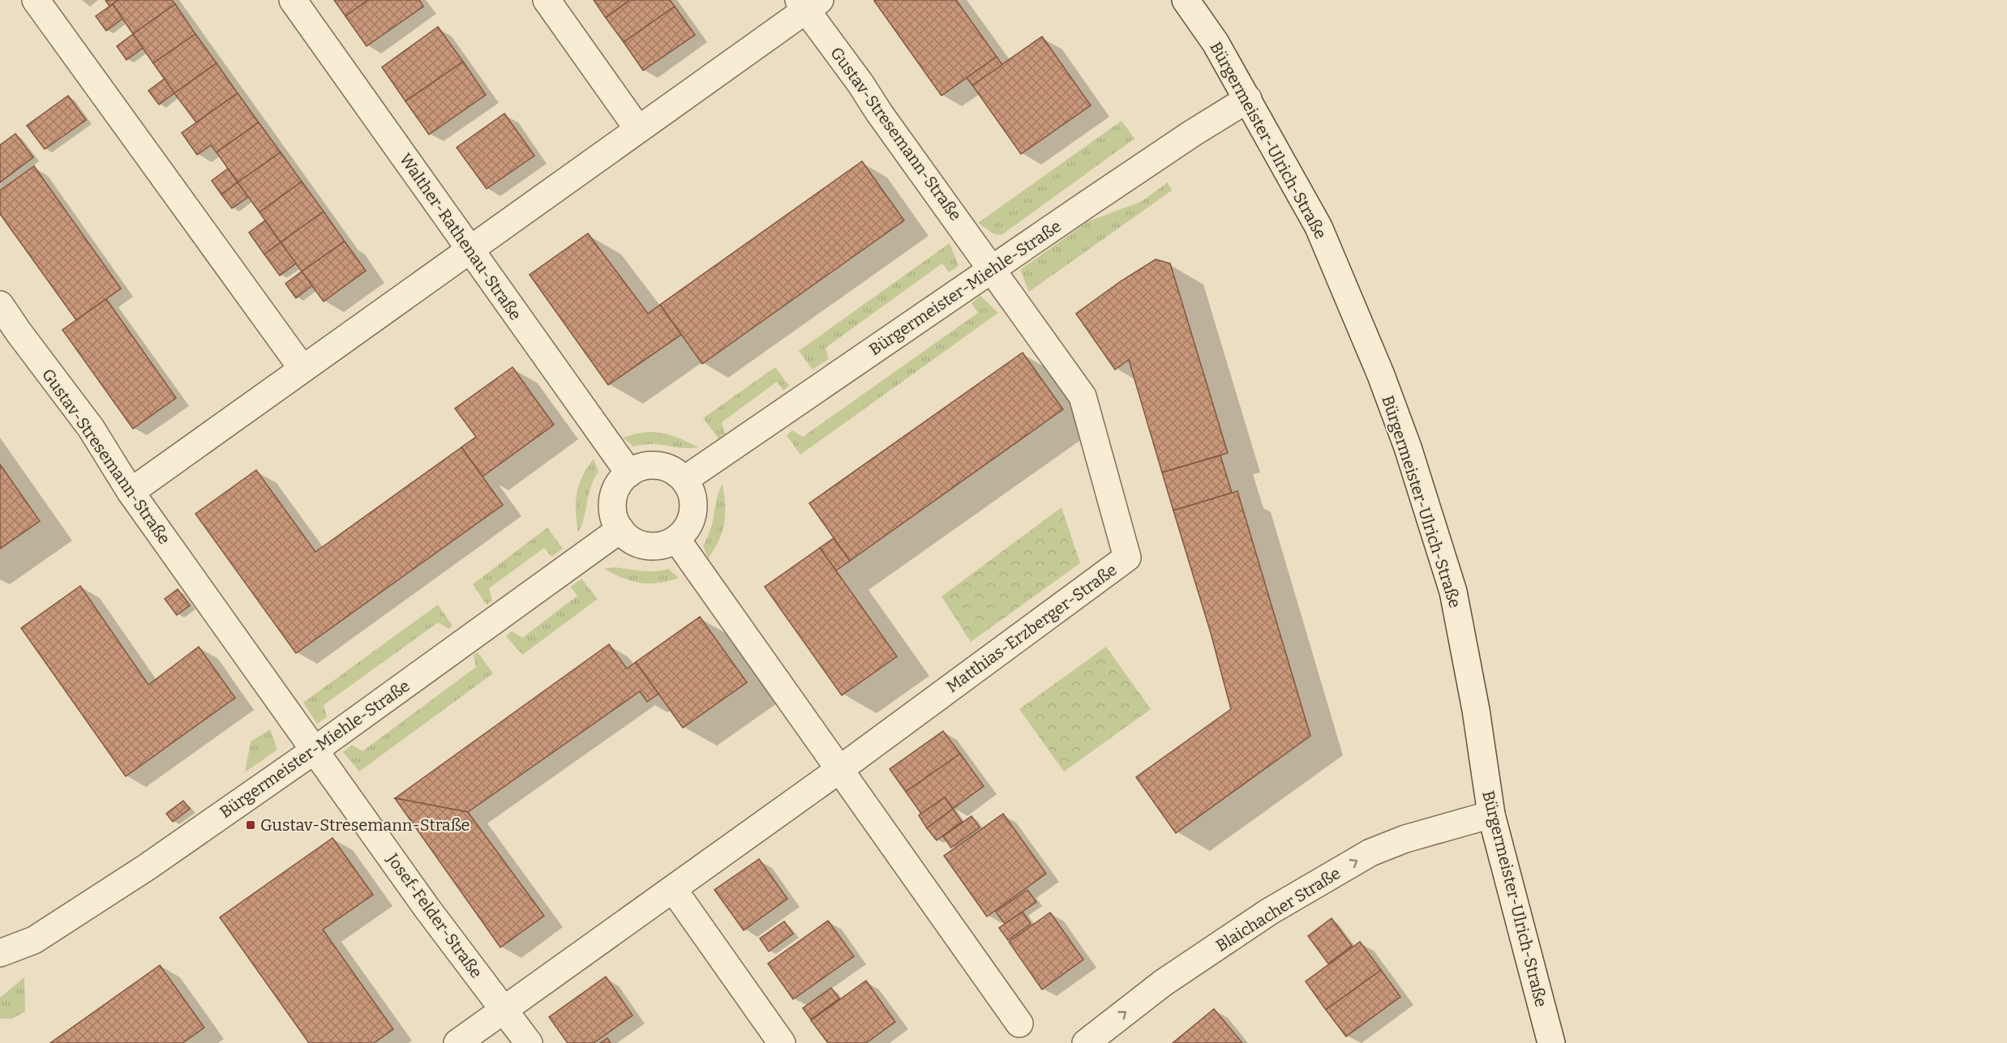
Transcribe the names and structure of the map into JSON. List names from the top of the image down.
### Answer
{
  "streets": {
    "street": [
      "Gustav-Stresemann-Straße",
      "Bürgermeister-Ulrich-Straße",
      "Walther-Rathenau-Straße",
      "Bürgermeister-Miehle-Straße",
      "Matthias-Erzberger-Straße",
      "Blaichacher Straße",
      "Josef-Felder-Straße"
    ]
  },
  "crossings": [
    ["Gustav-Stresemann-Straße", "Bürgermeister-Miehle-Straße"],
    ["Gustav-Stresemann-Straße", "Matthias-Erzberger-Straße"],
    ["Gustav-Stresemann-Straße", "Josef-Felder-Straße"],
    ["Bürgermeister-Ulrich-Straße", "Bürgermeister-Miehle-Straße"],
    ["Bürgermeister-Ulrich-Straße", "Blaichacher Straße"],
    ["Walther-Rathenau-Straße", "Bürgermeister-Miehle-Straße"],
    ["Bürgermeister-Miehle-Straße", "Matthias-Erzberger-Straße"],
    ["Bürgermeister-Miehle-Straße", "Josef-Felder-Straße"],
    ["Matthias-Erzberger-Straße", "Josef-Felder-Straße"]
  ],
  "one_way": ["Blaichacher Straße"],
  "places": {
    "transit": ["Gustav-Stresemann-Straße"]
  }
}
